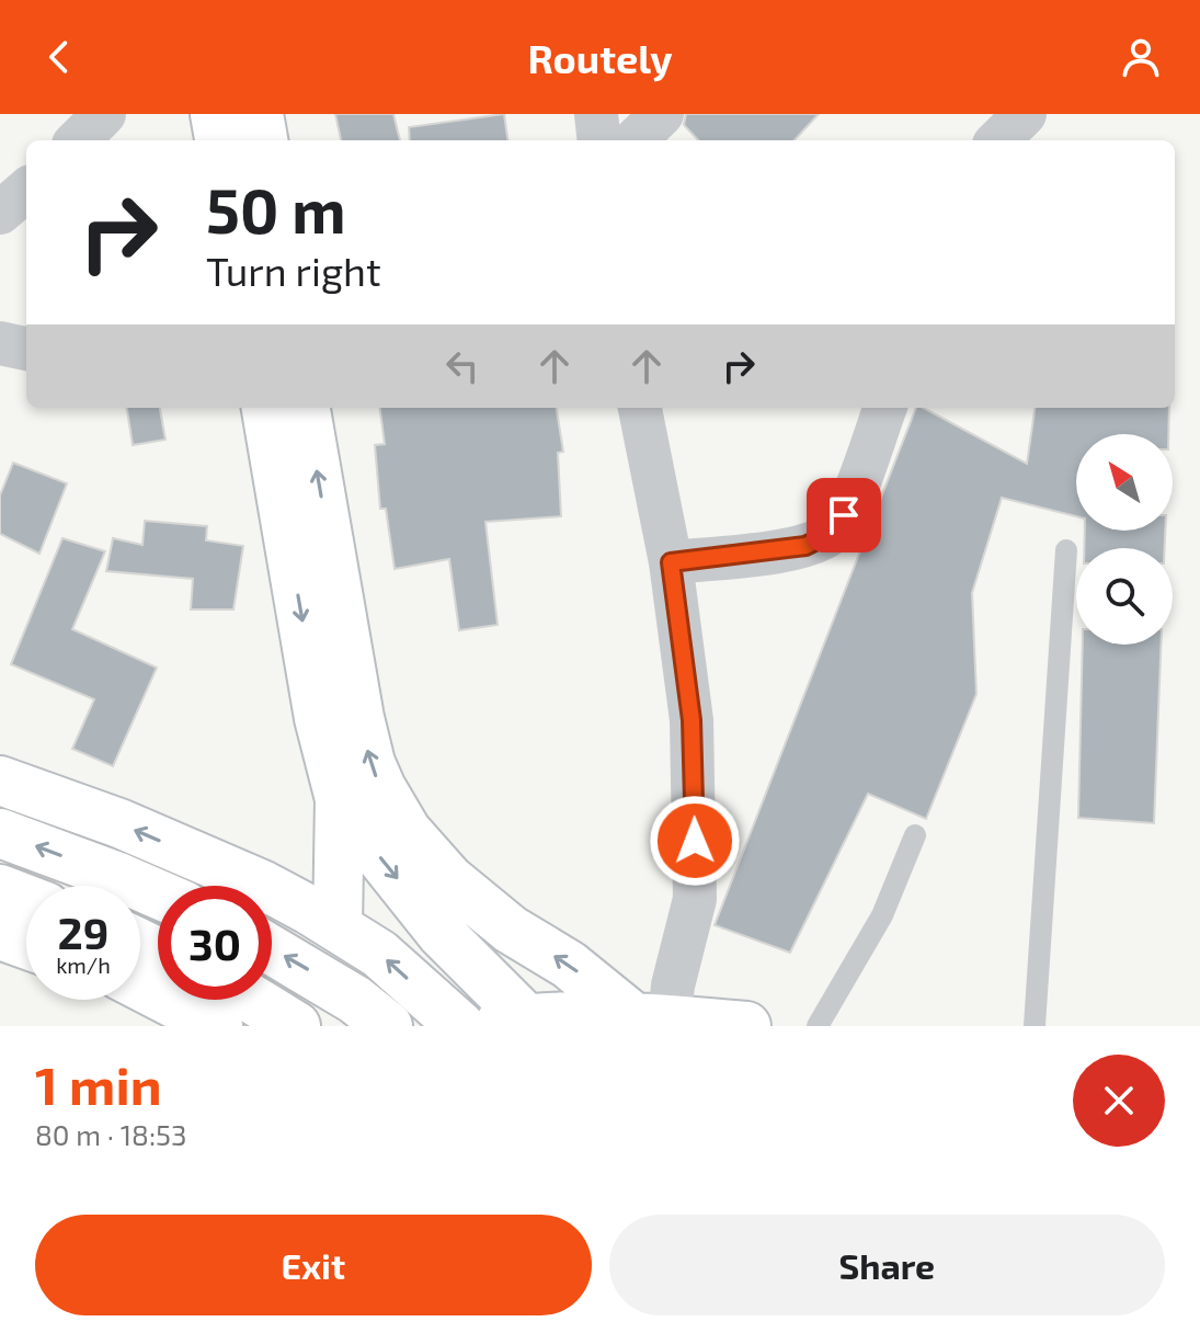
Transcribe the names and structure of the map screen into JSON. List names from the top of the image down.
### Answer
{
  "north": "top left",
  "page": {
    "header": "Routely",
    "turn": ["50 m", "Turn right"],
    "speed": "29 km/h",
    "limit": "30",
    "heading": ["1 min", "80 m · 18:53"],
    "buttons": ["Exit", "Share"]
  }
}
